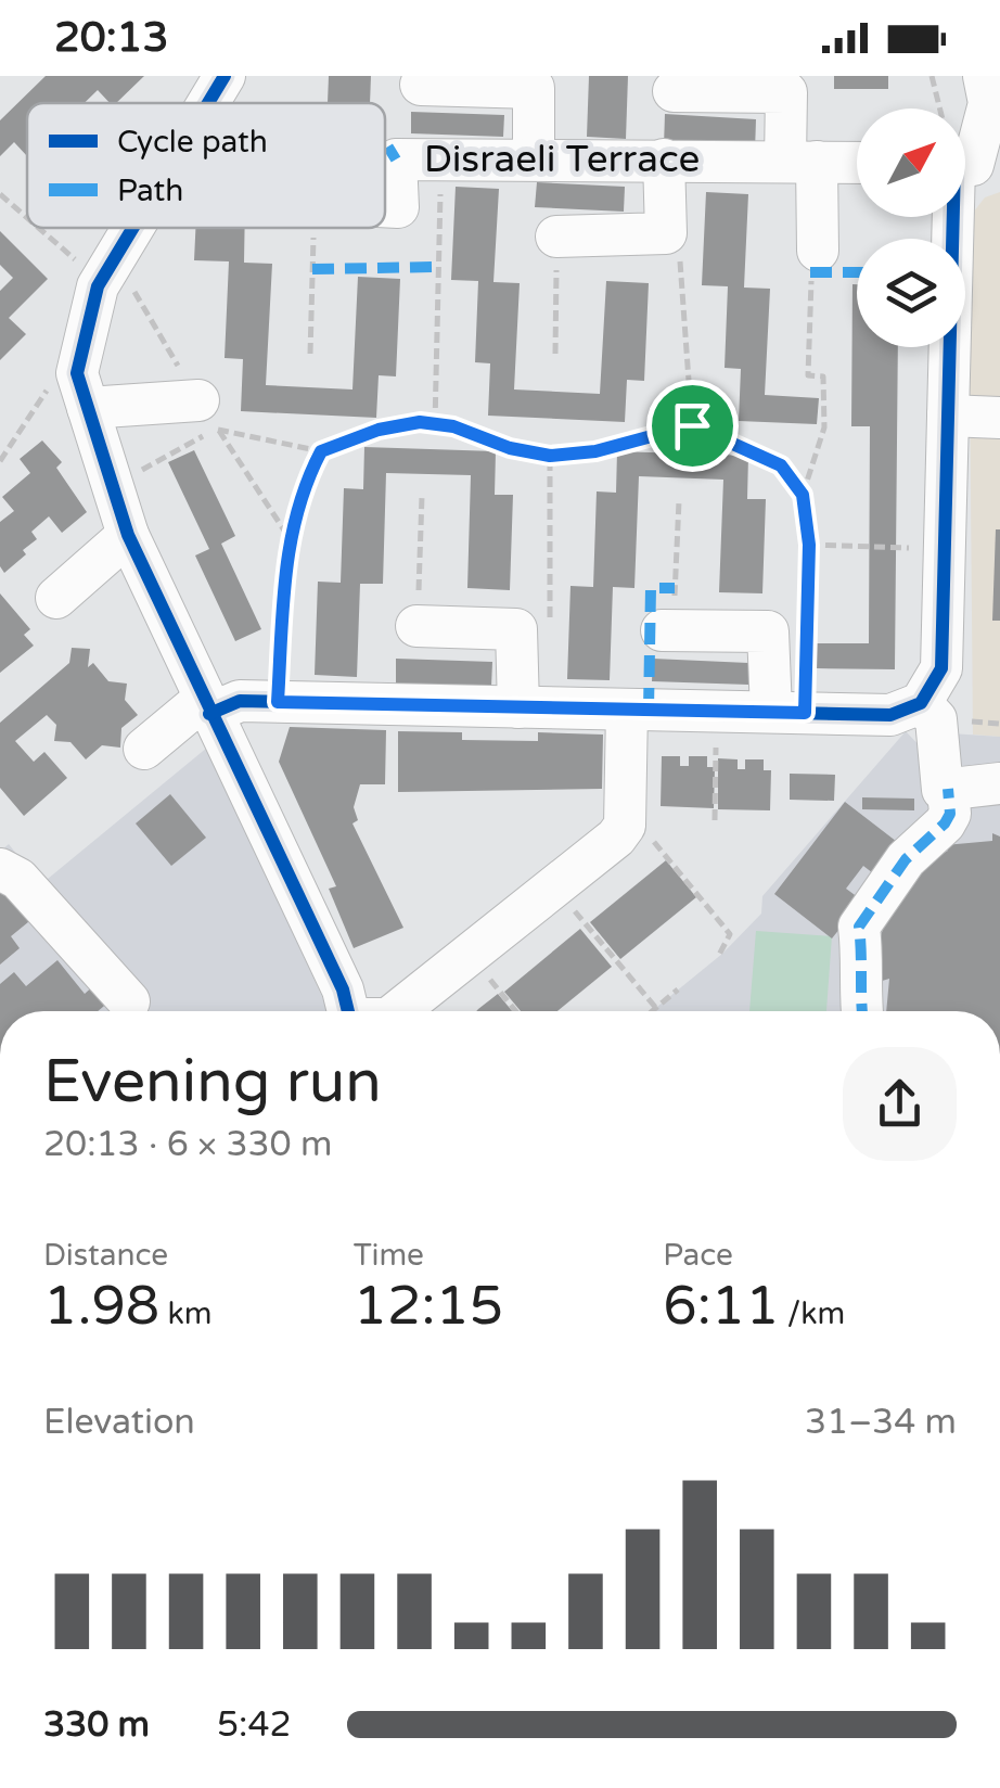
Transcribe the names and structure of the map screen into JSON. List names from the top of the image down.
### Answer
{
  "streets": {
    "street": ["Disraeli Terrace"]
  },
  "legend": ["Cycle path", "Path"],
  "north": "top right",
  "page": {
    "status": "20:13",
    "heading": ["Evening run", "20:13 · 6 × 330 m"],
    "stats": [
      ["Distance", "1.98 km"],
      ["Time", "12:15"],
      ["Pace", "6:11 /km"]
    ],
    "chart": ["Elevation", "31–34 m"],
    "list": [
      {
        "name": "330 m",
        "note": "5:42"
      }
    ]
  }
}
